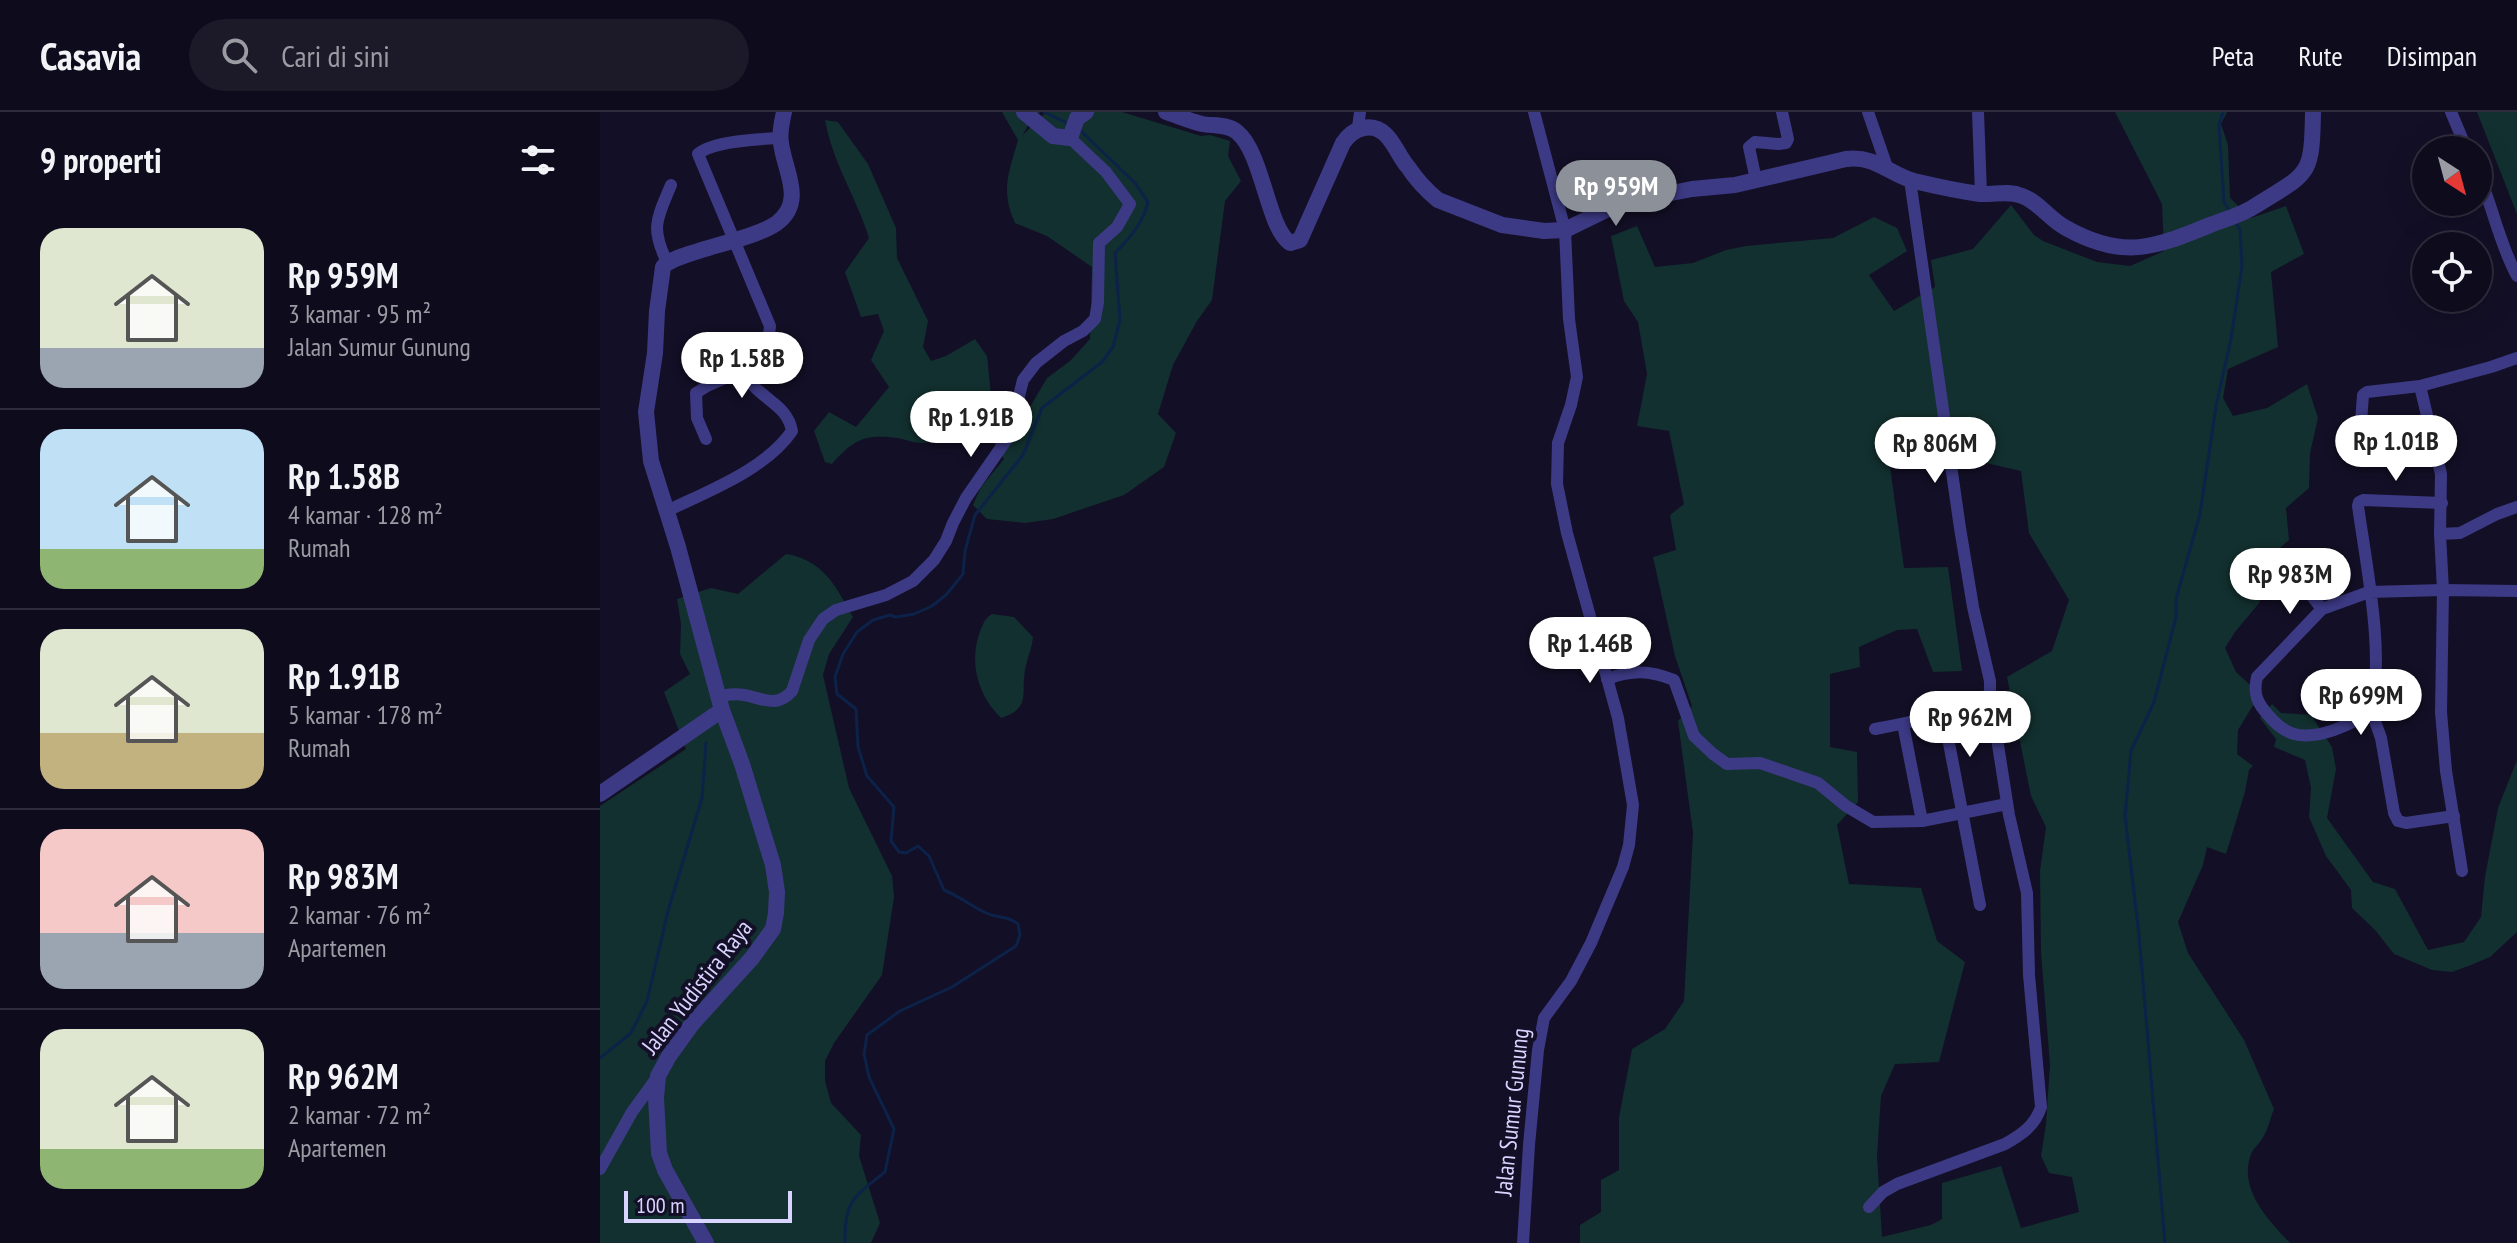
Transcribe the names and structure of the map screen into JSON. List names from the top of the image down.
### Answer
{
  "streets": {
    "street": ["Jalan Yudistira Raya", "Jalan Sumur Gunung"]
  },
  "scale_bar": "100 m",
  "north": "bottom right",
  "page": {
    "header": "Casavia",
    "search": "Cari di sini",
    "nav": ["Peta", "Rute", "Disimpan"],
    "heading": "9 properti",
    "price": [
      "Rp 959M",
      "Rp 1.58B",
      "Rp 1.91B",
      "Rp 1.01B",
      "Rp 806M",
      "Rp 983M",
      "Rp 1.46B",
      "Rp 699M",
      "Rp 962M"
    ],
    "list": [
      {
        "name": "Rp 959M",
        "note": "3 kamar · 95 m² · Jalan Sumur Gunung"
      },
      {
        "name": "Rp 1.58B",
        "note": "4 kamar · 128 m² · Rumah"
      },
      {
        "name": "Rp 1.91B",
        "note": "5 kamar · 178 m² · Rumah"
      },
      {
        "name": "Rp 983M",
        "note": "2 kamar · 76 m² · Apartemen"
      },
      {
        "name": "Rp 962M",
        "note": "2 kamar · 72 m² · Apartemen"
      }
    ],
    "scale": "100 m"
  }
}
